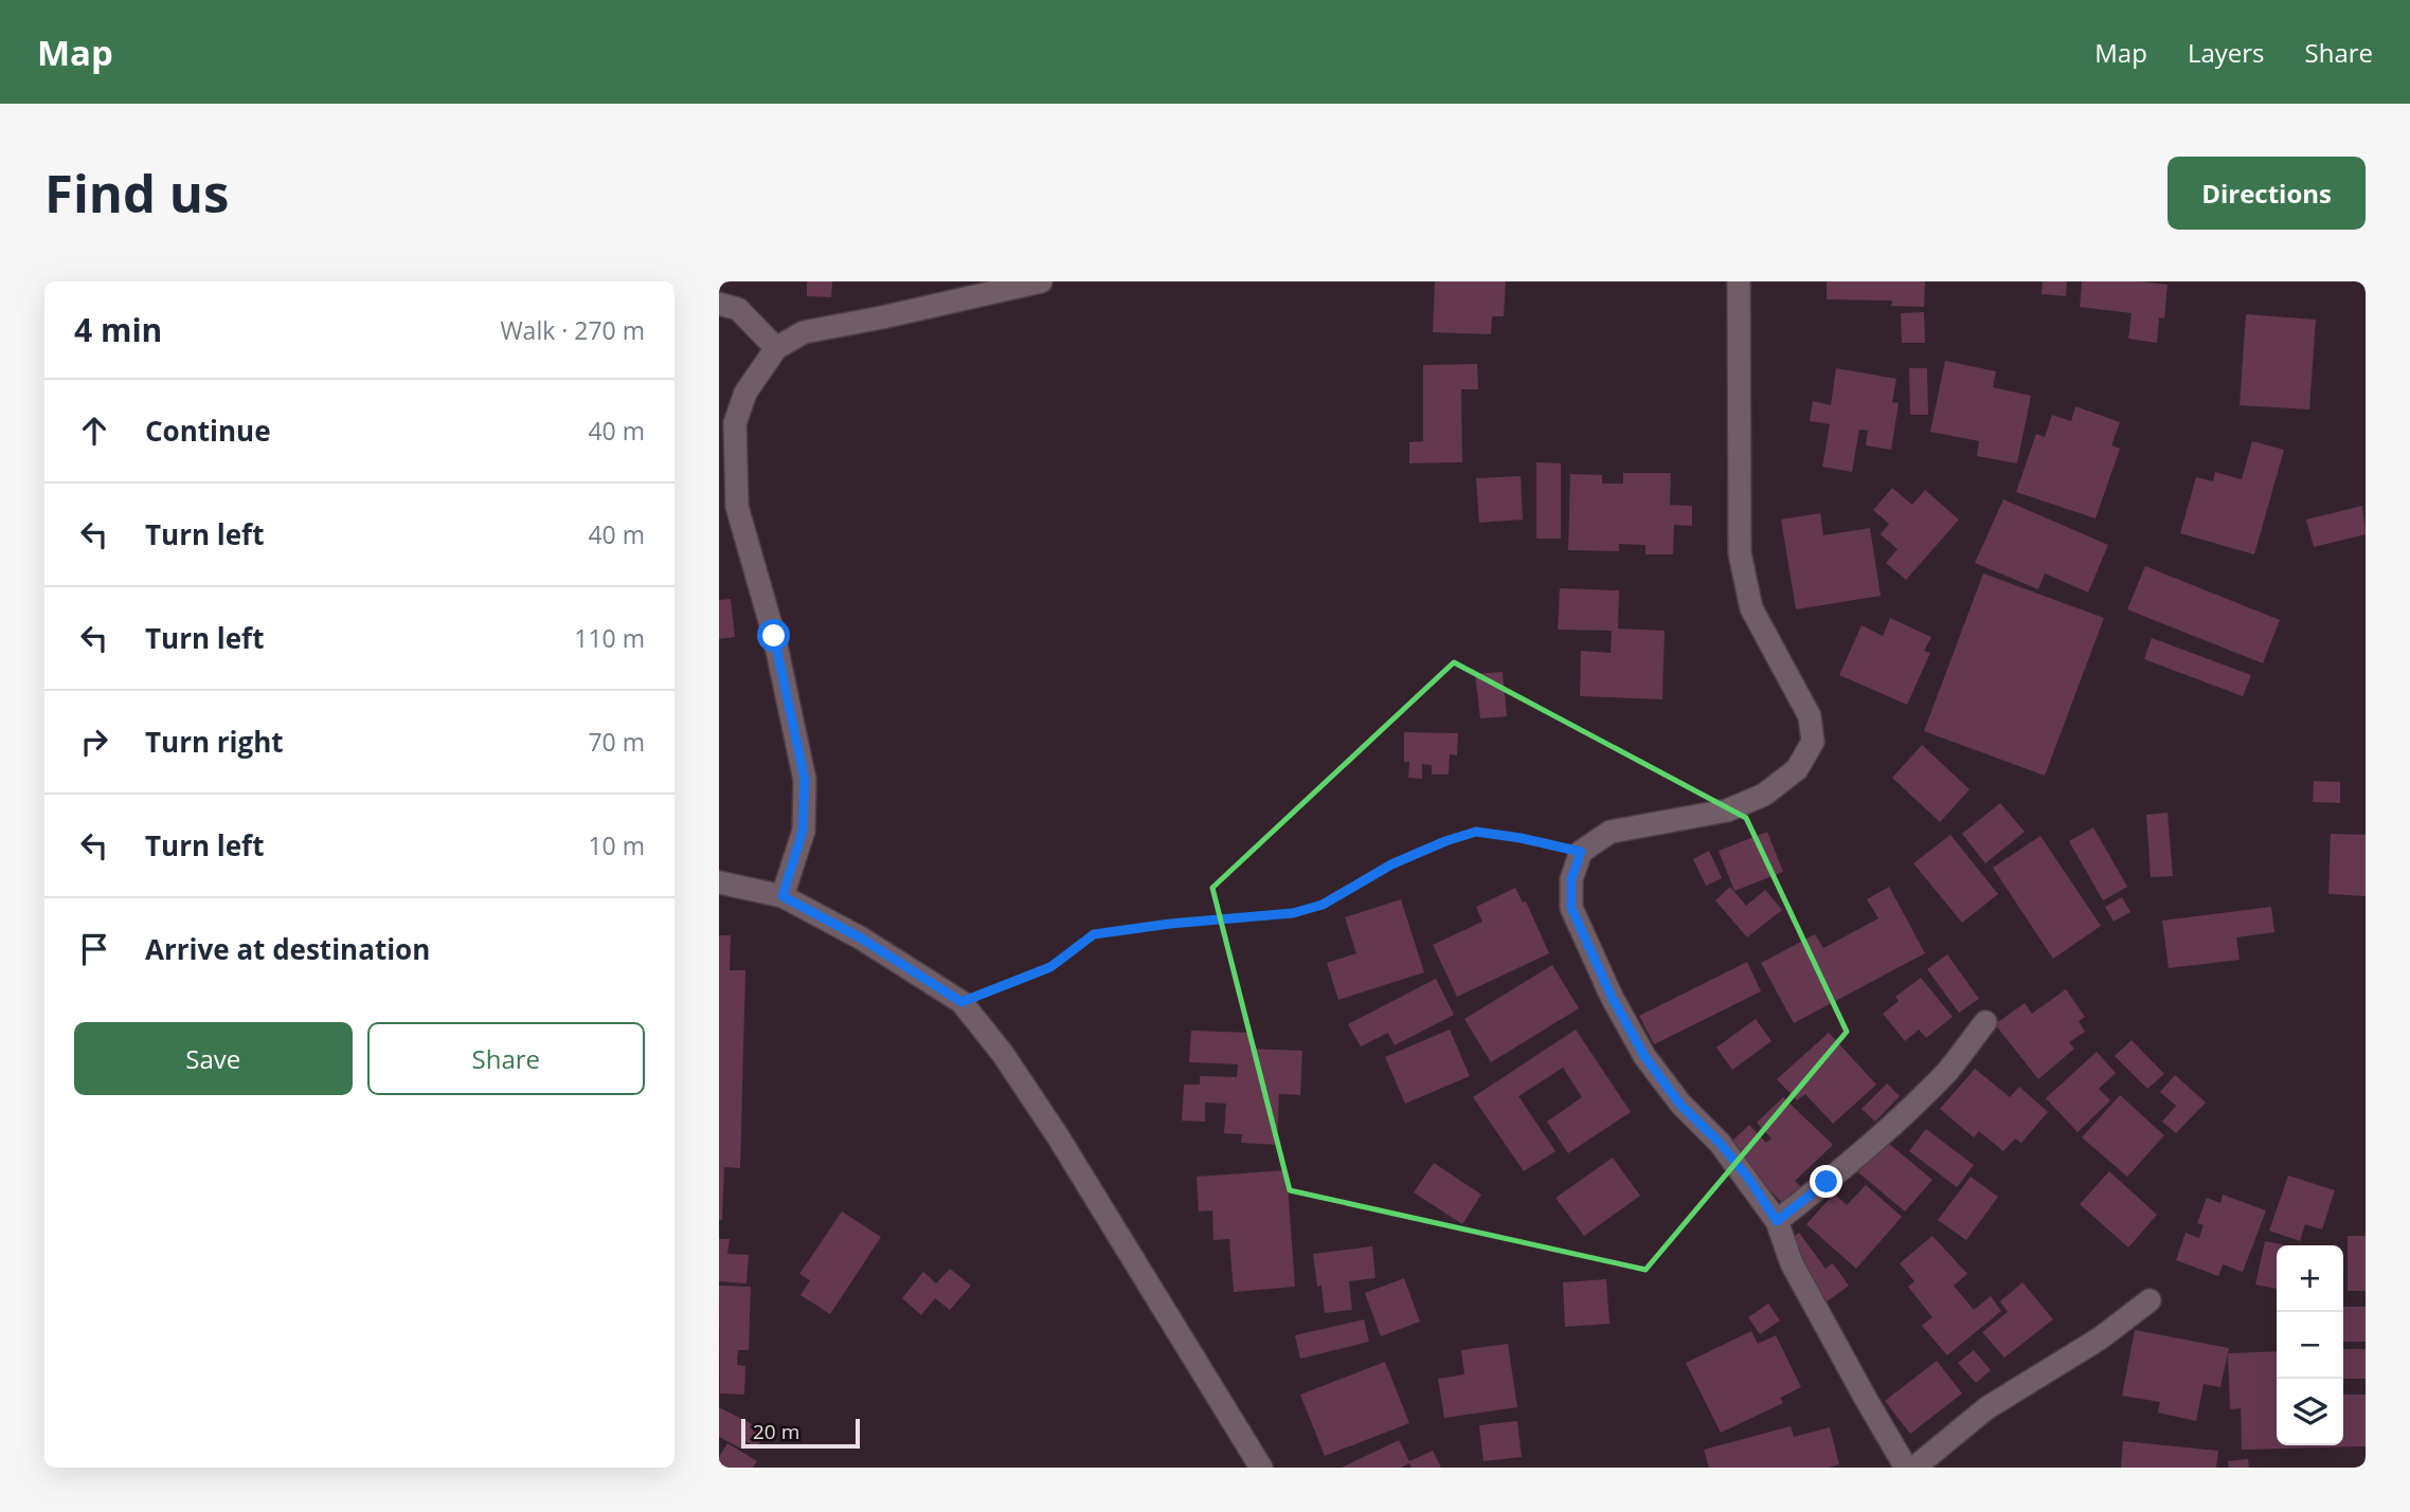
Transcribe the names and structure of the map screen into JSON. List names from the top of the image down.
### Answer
{
  "scale_bar": "20 m",
  "page": {
    "header": "Map",
    "nav": ["Map", "Layers", "Share"],
    "buttons": [
      "Directions",
      ["Save", "Share"]
    ],
    "title": "Find us",
    "heading": ["4 min", "Walk · 270 m"],
    "list": [
      ["Continue", "40 m"],
      ["Turn left", "40 m"],
      ["Turn left", "110 m"],
      ["Turn right", "70 m"],
      ["Turn left", "10 m"],
      "Arrive at destination"
    ],
    "map_buttons": ["+", "−"],
    "scale": "20 m"
  }
}
